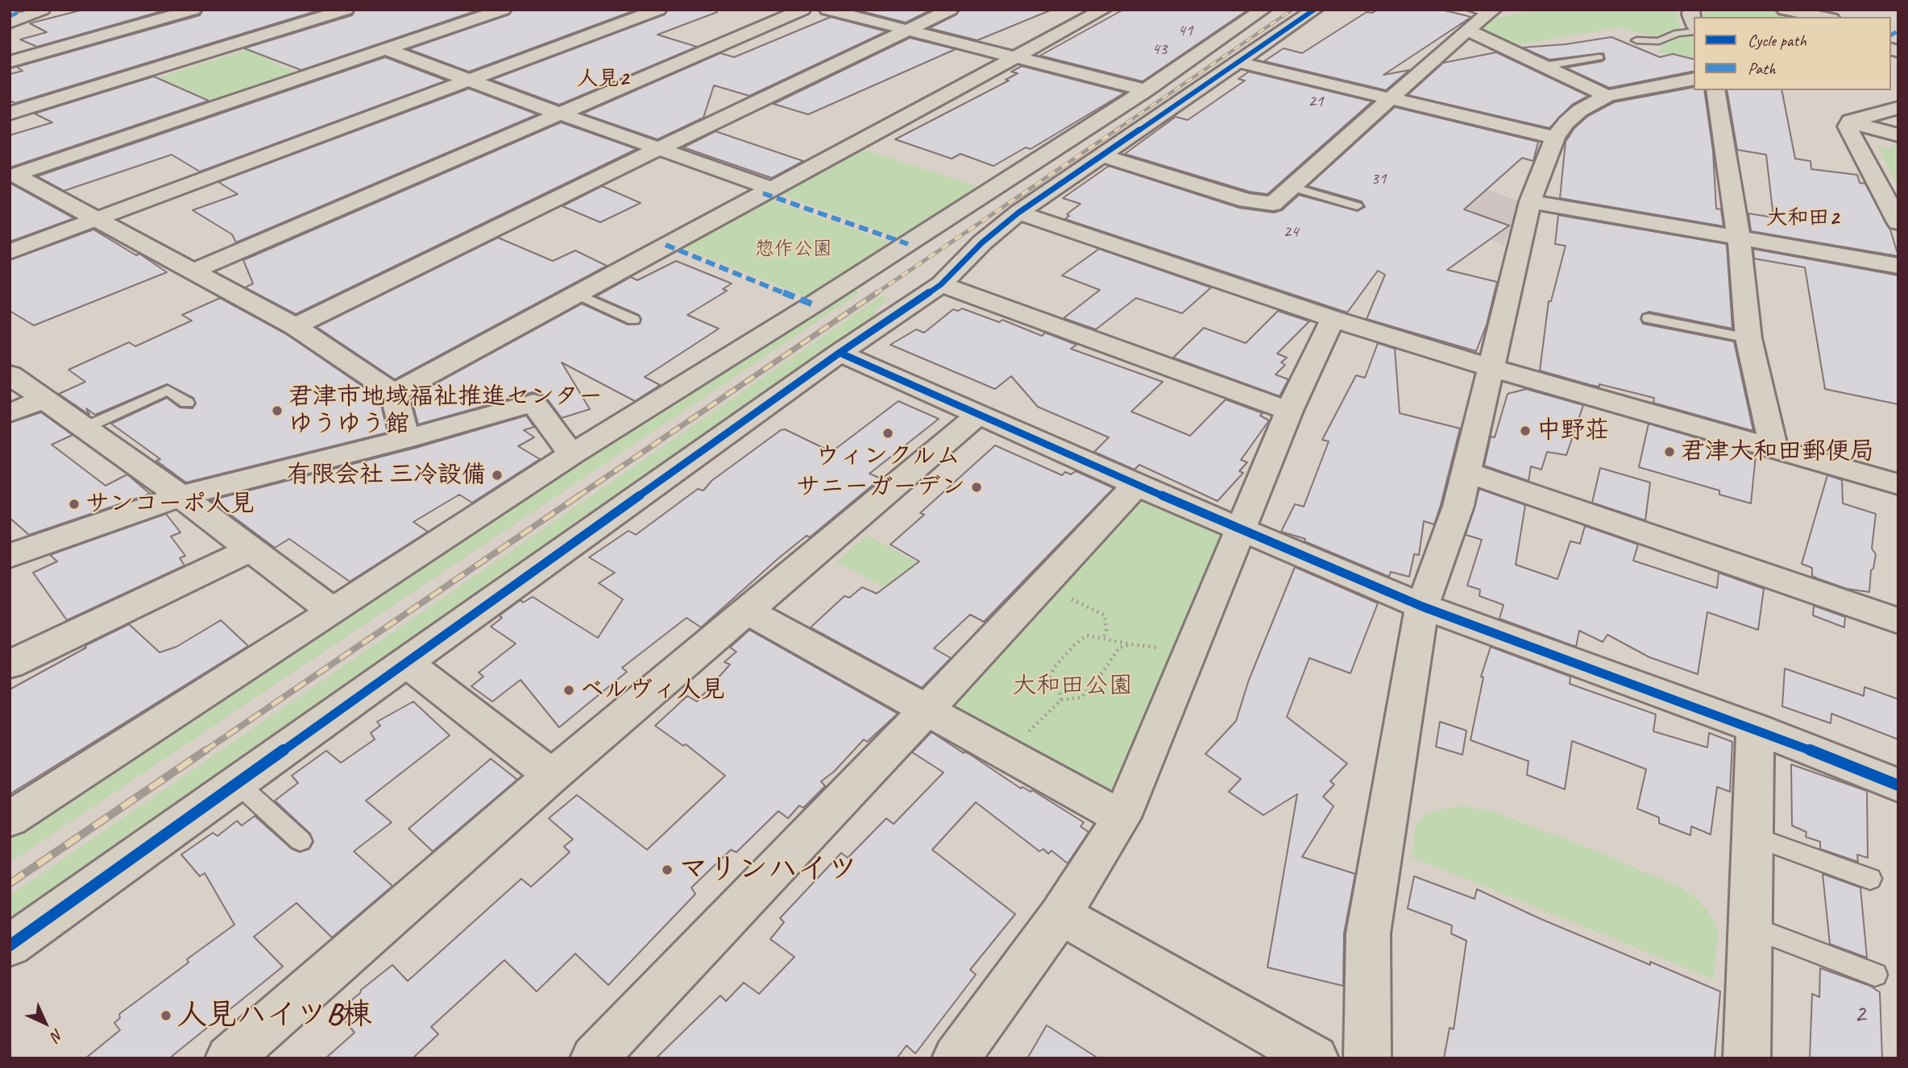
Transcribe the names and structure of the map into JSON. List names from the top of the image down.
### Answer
{
  "districts": ["人見2", "大和田2"],
  "parks": ["惣作公園", "大和田公園"],
  "places": [
    "君津市地域福祉推進センター ゆうゆう館",
    "中野荘",
    "ウィンクルム",
    "君津大和田郵便局",
    "有限会社 三冷設備",
    "サニーガーデン",
    "サンコーポ人見",
    "ベルヴィ人見",
    "マリンハイツ",
    "人見ハイツB棟"
  ],
  "house_numbers": [
    "41",
    "43",
    "21",
    "31",
    "24",
    "2"
  ],
  "legend": ["Cycle path", "Path"],
  "north": "bottom right"
}
